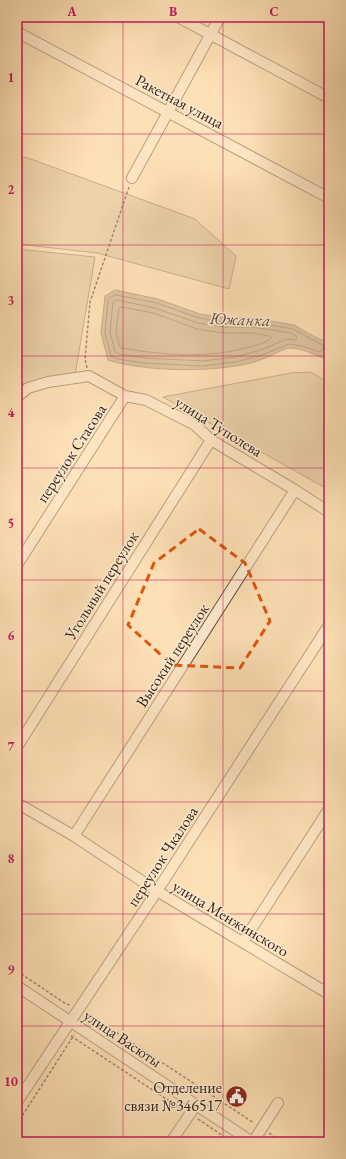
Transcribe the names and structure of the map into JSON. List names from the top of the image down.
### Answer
{
  "streets": {
    "street": [
      "Ракетная улица",
      "улица Туполева",
      "переулок Стасова",
      "Угольный переулок",
      "Высокий переулок",
      "переулок Чкалова",
      "улица Менжинского",
      "улица Васюты"
    ]
  },
  "crossings": [
    ["улица Туполева", "переулок Стасова"],
    ["улица Туполева", "Угольный переулок"],
    ["улица Туполева", "Высокий переулок"],
    ["Высокий переулок", "улица Менжинского"],
    ["переулок Чкалова", "улица Менжинского"],
    ["переулок Чкалова", "улица Васюты"]
  ],
  "water": ["Южанка"],
  "places": {
    "public building": ["Отделение связи №346517"]
  },
  "grid": {
    "columns": ["A", "B", "C"],
    "rows": [
      "1",
      "2",
      "3",
      "4",
      "5",
      "6",
      "7",
      "8",
      "9",
      "10"
    ]
  }
}
